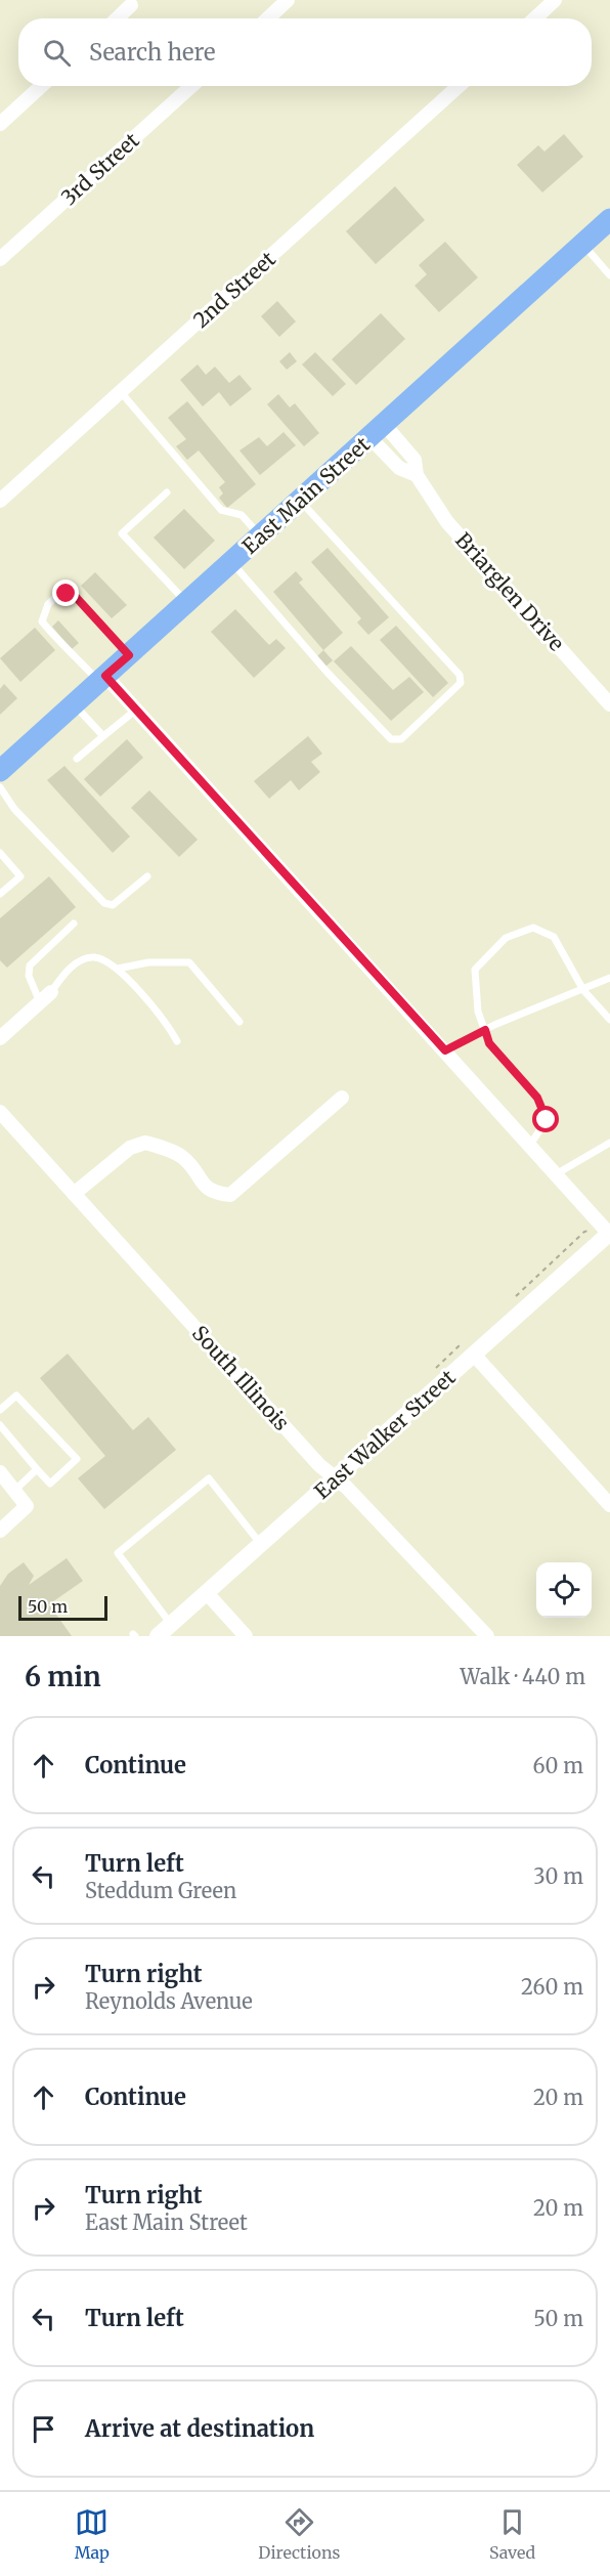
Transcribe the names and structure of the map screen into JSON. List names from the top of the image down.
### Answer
{
  "streets": {
    "main road": ["East Main Street"],
    "street": [
      "3rd Street",
      "2nd Street",
      "Briarglen Drive",
      "South Illinois",
      "East Walker Street"
    ]
  },
  "crossings": [
    ["East Main Street", "Briarglen Drive"],
    ["South Illinois", "East Walker Street"]
  ],
  "scale_bar": "50 m",
  "page": {
    "search": "Search here",
    "scale": "50 m",
    "heading": ["6 min", "Walk · 440 m"],
    "list": [
      ["Continue", "60 m"],
      ["Turn left", "Steddum Green", "30 m"],
      ["Turn right", "Reynolds Avenue", "260 m"],
      ["Continue", "20 m"],
      ["Turn right", "East Main Street", "20 m"],
      ["Turn left", "50 m"],
      "Arrive at destination"
    ],
    "nav": ["Map", "Directions", "Saved"]
  }
}
